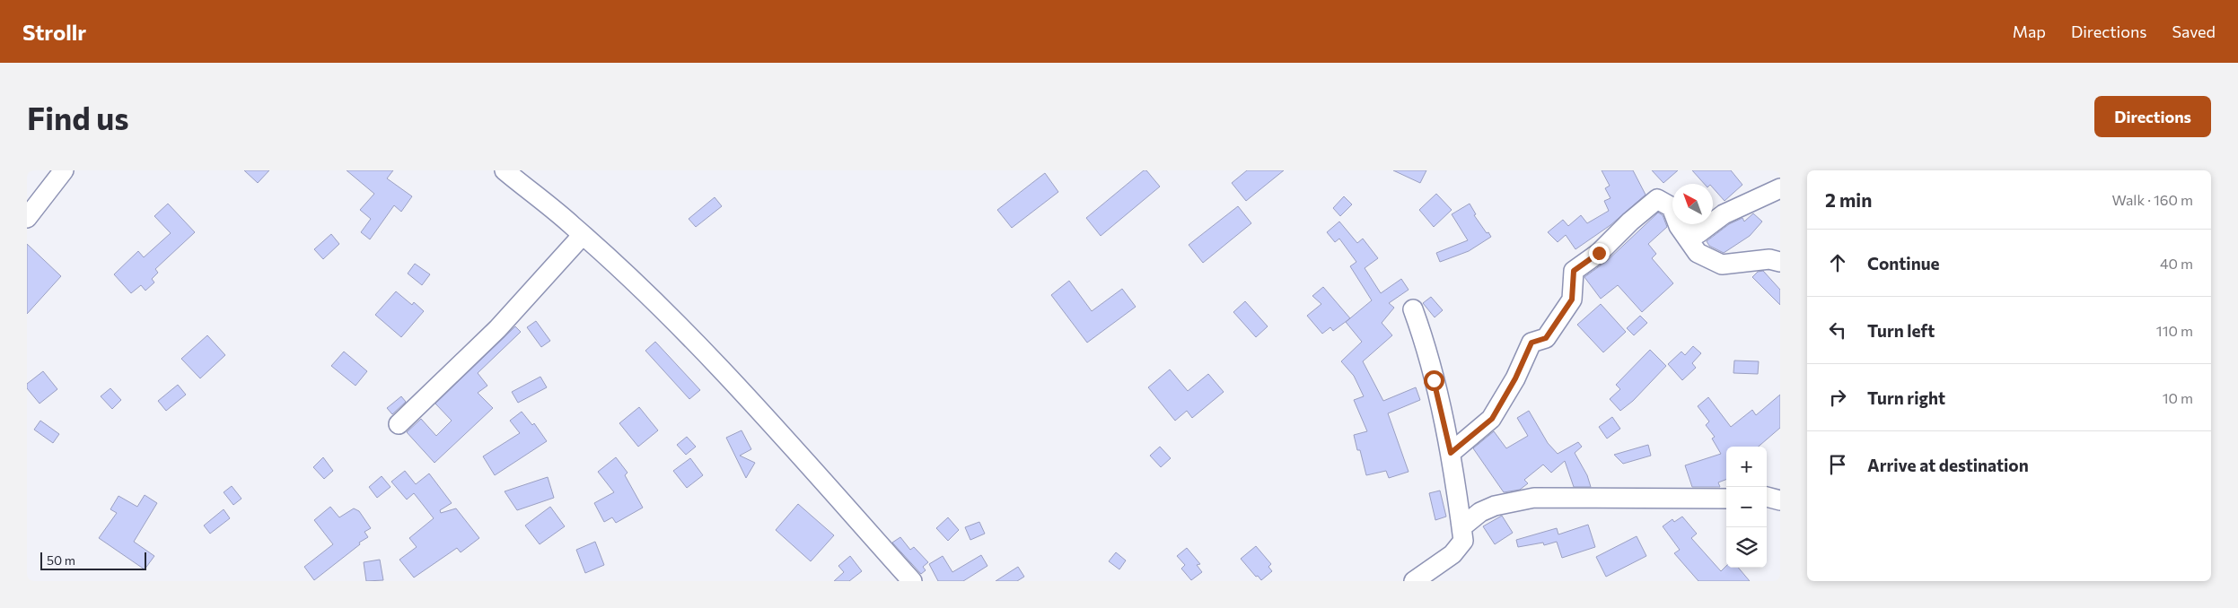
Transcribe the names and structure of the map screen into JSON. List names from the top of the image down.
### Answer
{
  "scale_bar": "50 m",
  "north": "top left",
  "page": {
    "header": "Strollr",
    "nav": ["Map", "Directions", "Saved"],
    "buttons": "Directions",
    "title": "Find us",
    "heading": ["2 min", "Walk · 160 m"],
    "list": [
      ["Continue", "40 m"],
      ["Turn left", "110 m"],
      ["Turn right", "10 m"],
      "Arrive at destination"
    ],
    "map_buttons": ["+", "−"],
    "scale": "50 m"
  }
}
